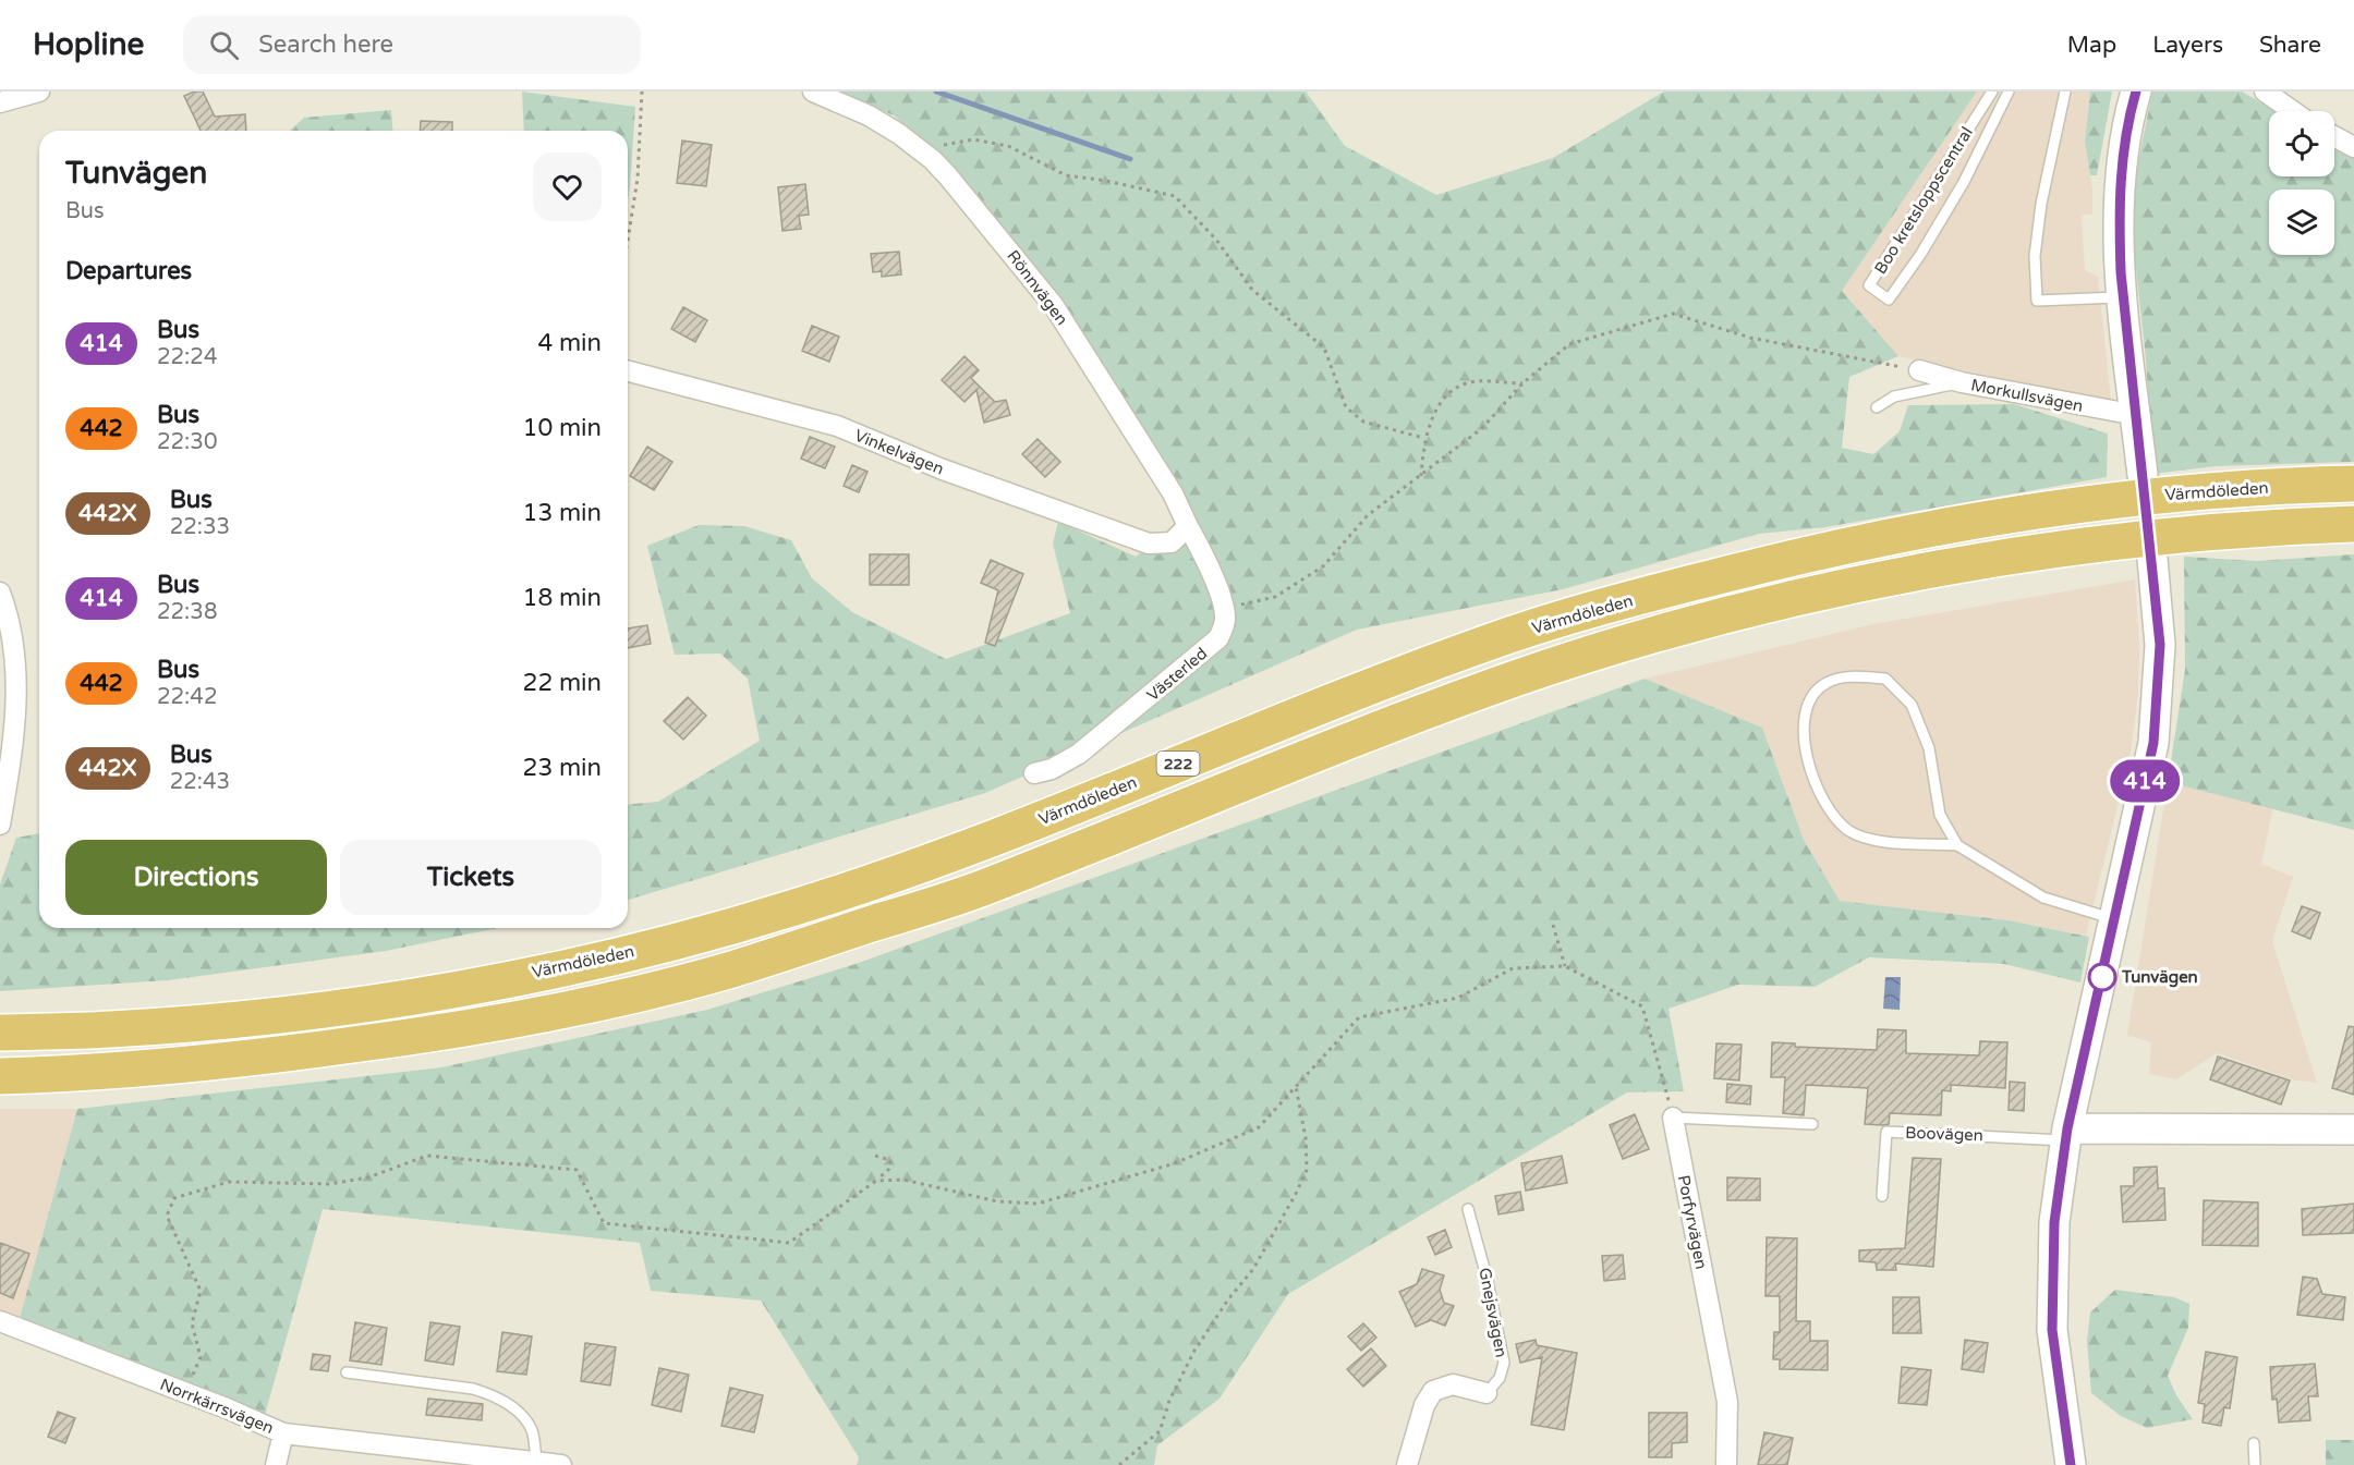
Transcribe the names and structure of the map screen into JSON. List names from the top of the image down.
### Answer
{
  "streets": {
    "highway": ["Värmdöleden", "222"],
    "street": [
      "Rönnvägen",
      "Morkullsvägen",
      "Vinkelvägen",
      "Västerled",
      "Porfyrvägen",
      "Gnejsvägen",
      "Norrkärrsvägen"
    ],
    "lane": ["Boo kretsloppscentral", "Boovägen"]
  },
  "crossings": [
    ["Rönnvägen", "Vinkelvägen"]
  ],
  "places": ["Tunvägen"],
  "lines": ["bus line 414"],
  "page": {
    "header": "Hopline",
    "search": "Search here",
    "nav": ["Map", "Layers", "Share"],
    "on_map": "414",
    "heading": [
      ["Tunvägen", "Bus"],
      "Departures"
    ],
    "list": [
      {
        "mark": "414",
        "name": "Bus",
        "note": "22:24",
        "value": "4 min"
      },
      {
        "mark": "442",
        "name": "Bus",
        "note": "22:30",
        "value": "10 min"
      },
      {
        "mark": "442X",
        "name": "Bus",
        "note": "22:33",
        "value": "13 min"
      },
      {
        "mark": "414",
        "name": "Bus",
        "note": "22:38",
        "value": "18 min"
      },
      {
        "mark": "442",
        "name": "Bus",
        "note": "22:42",
        "value": "22 min"
      },
      {
        "mark": "442X",
        "name": "Bus",
        "note": "22:43",
        "value": "23 min"
      }
    ],
    "buttons": ["Directions", "Tickets"]
  }
}
